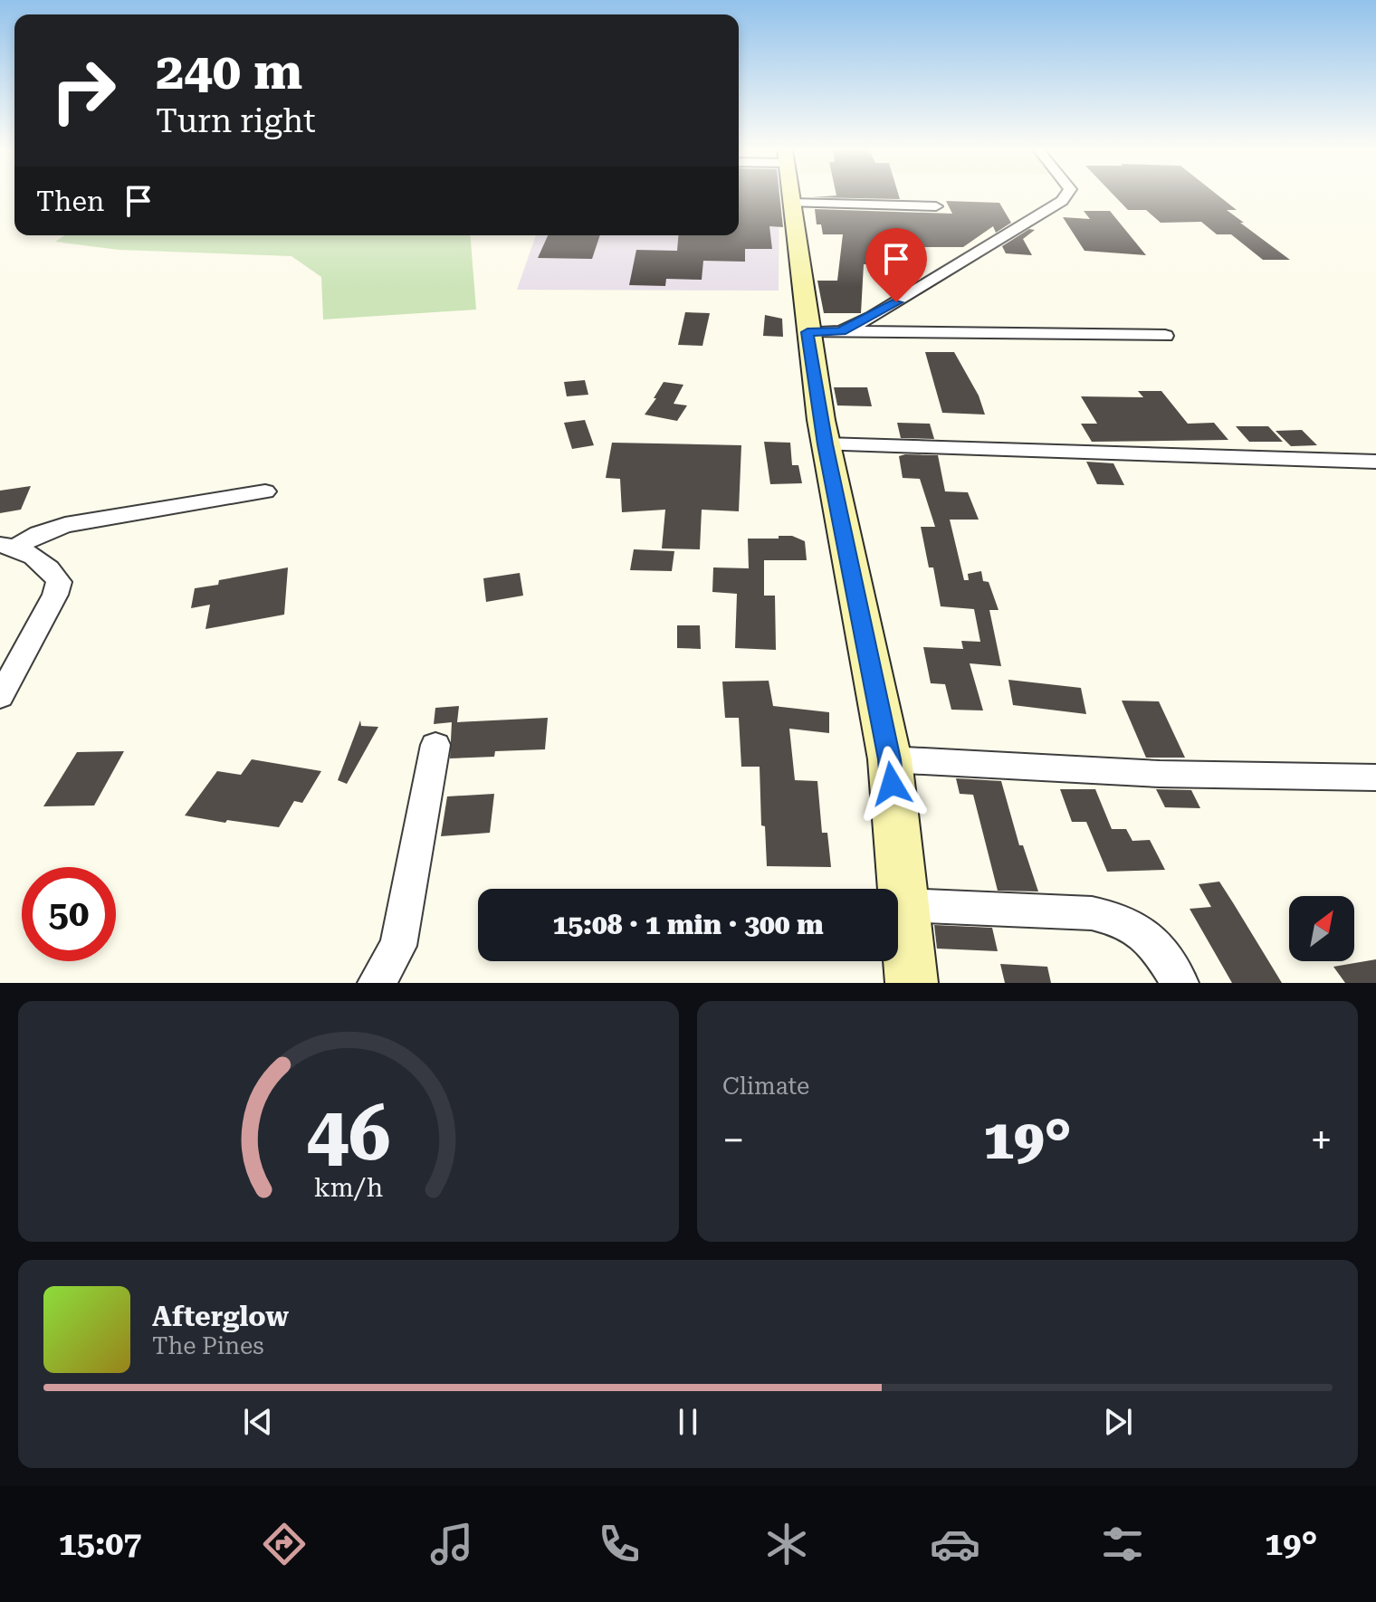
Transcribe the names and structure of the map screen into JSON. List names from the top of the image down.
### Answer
{
  "north": "top right",
  "page": {
    "turn": ["240 m", "Turn right"],
    "then": "Then",
    "limit": "50",
    "trip": "15:08 · 1 min · 300 m",
    "tile": "Climate",
    "heat": ["−", "19°", "+"],
    "song": ["Afterglow", "The Pines"],
    "tabs": ["15:07", "19°"],
    "gauge": ["46", "km/h"]
  }
}
